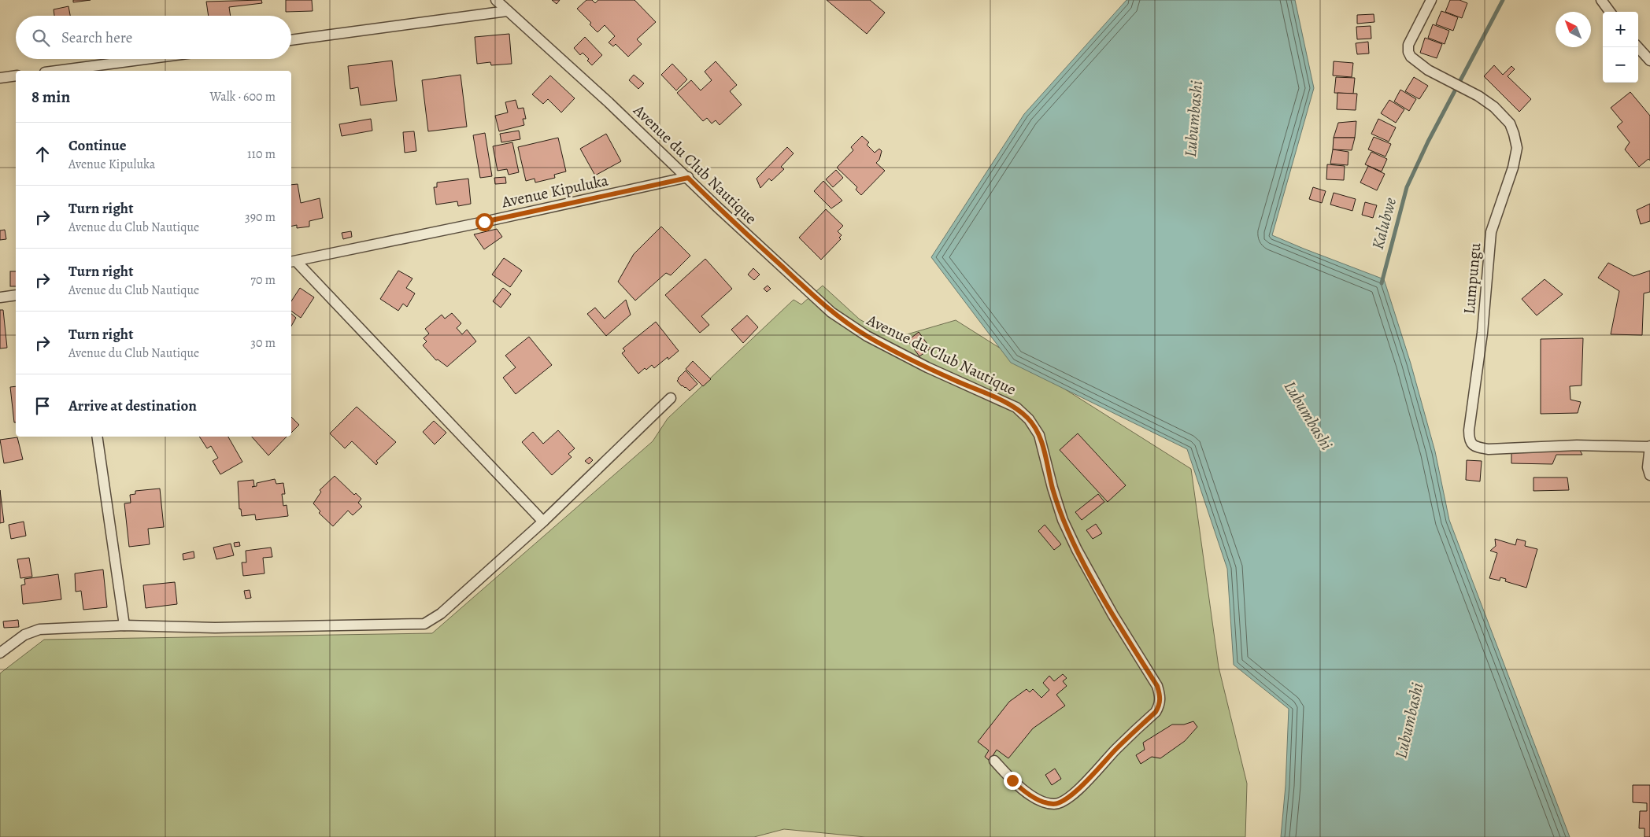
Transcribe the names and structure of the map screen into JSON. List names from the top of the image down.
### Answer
{
  "streets": {
    "street": ["Avenue du Club Nautique", "Avenue Kipuluka", "Lumpungu"]
  },
  "crossings": [
    ["Avenue du Club Nautique", "Avenue Kipuluka"]
  ],
  "water": ["Lubumbashi", "Kalubwe"],
  "north": "top left",
  "page": {
    "map_buttons": ["+", "−"],
    "search": "Search here",
    "heading": ["8 min", "Walk · 600 m"],
    "list": [
      ["Continue", "Avenue Kipuluka", "110 m"],
      ["Turn right", "Avenue du Club Nautique", "390 m"],
      ["Turn right", "Avenue du Club Nautique", "70 m"],
      ["Turn right", "Avenue du Club Nautique", "30 m"],
      "Arrive at destination"
    ]
  }
}
